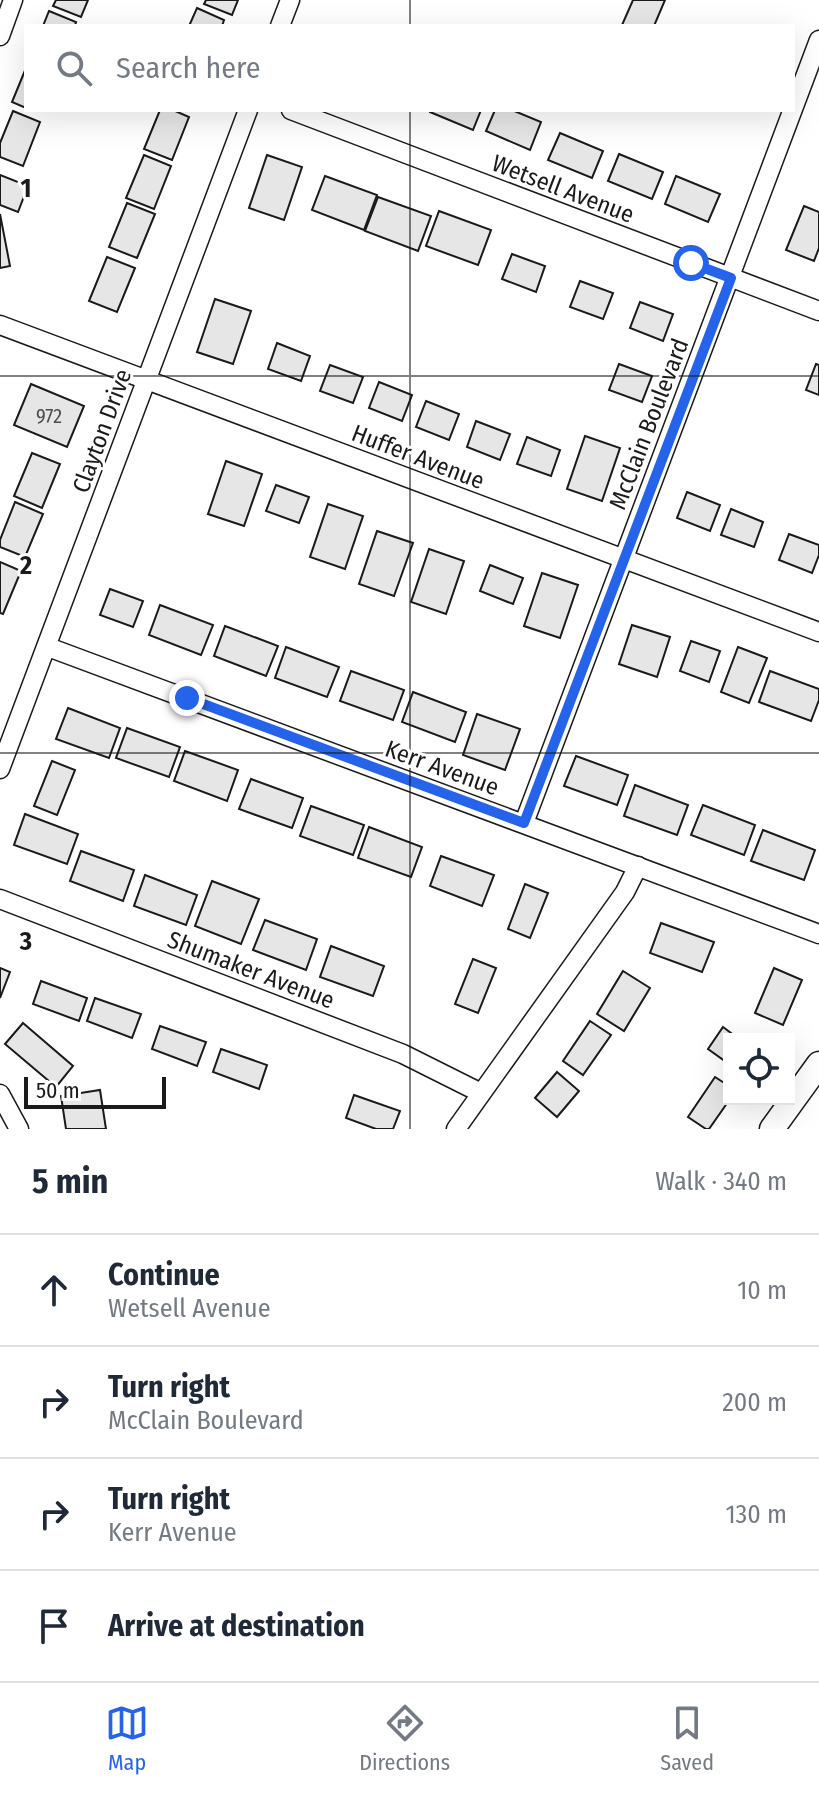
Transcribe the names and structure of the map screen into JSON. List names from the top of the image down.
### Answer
{
  "streets": {
    "street": [
      "Wetsell Avenue",
      "McClain Boulevard",
      "Clayton Drive",
      "Huffer Avenue",
      "Kerr Avenue",
      "Shumaker Avenue"
    ]
  },
  "crossings": [
    ["Wetsell Avenue", "McClain Boulevard"],
    ["McClain Boulevard", "Huffer Avenue"],
    ["McClain Boulevard", "Kerr Avenue"],
    ["Clayton Drive", "Huffer Avenue"],
    ["Clayton Drive", "Kerr Avenue"]
  ],
  "house_numbers": ["972"],
  "scale_bar": "50 m",
  "page": {
    "search": "Search here",
    "scale": "50 m",
    "heading": ["5 min", "Walk · 340 m"],
    "list": [
      ["Continue", "Wetsell Avenue", "10 m"],
      ["Turn right", "McClain Boulevard", "200 m"],
      ["Turn right", "Kerr Avenue", "130 m"],
      "Arrive at destination"
    ],
    "nav": ["Map", "Directions", "Saved"]
  },
  "grid": {
    "rows": ["1", "2", "3"]
  }
}
